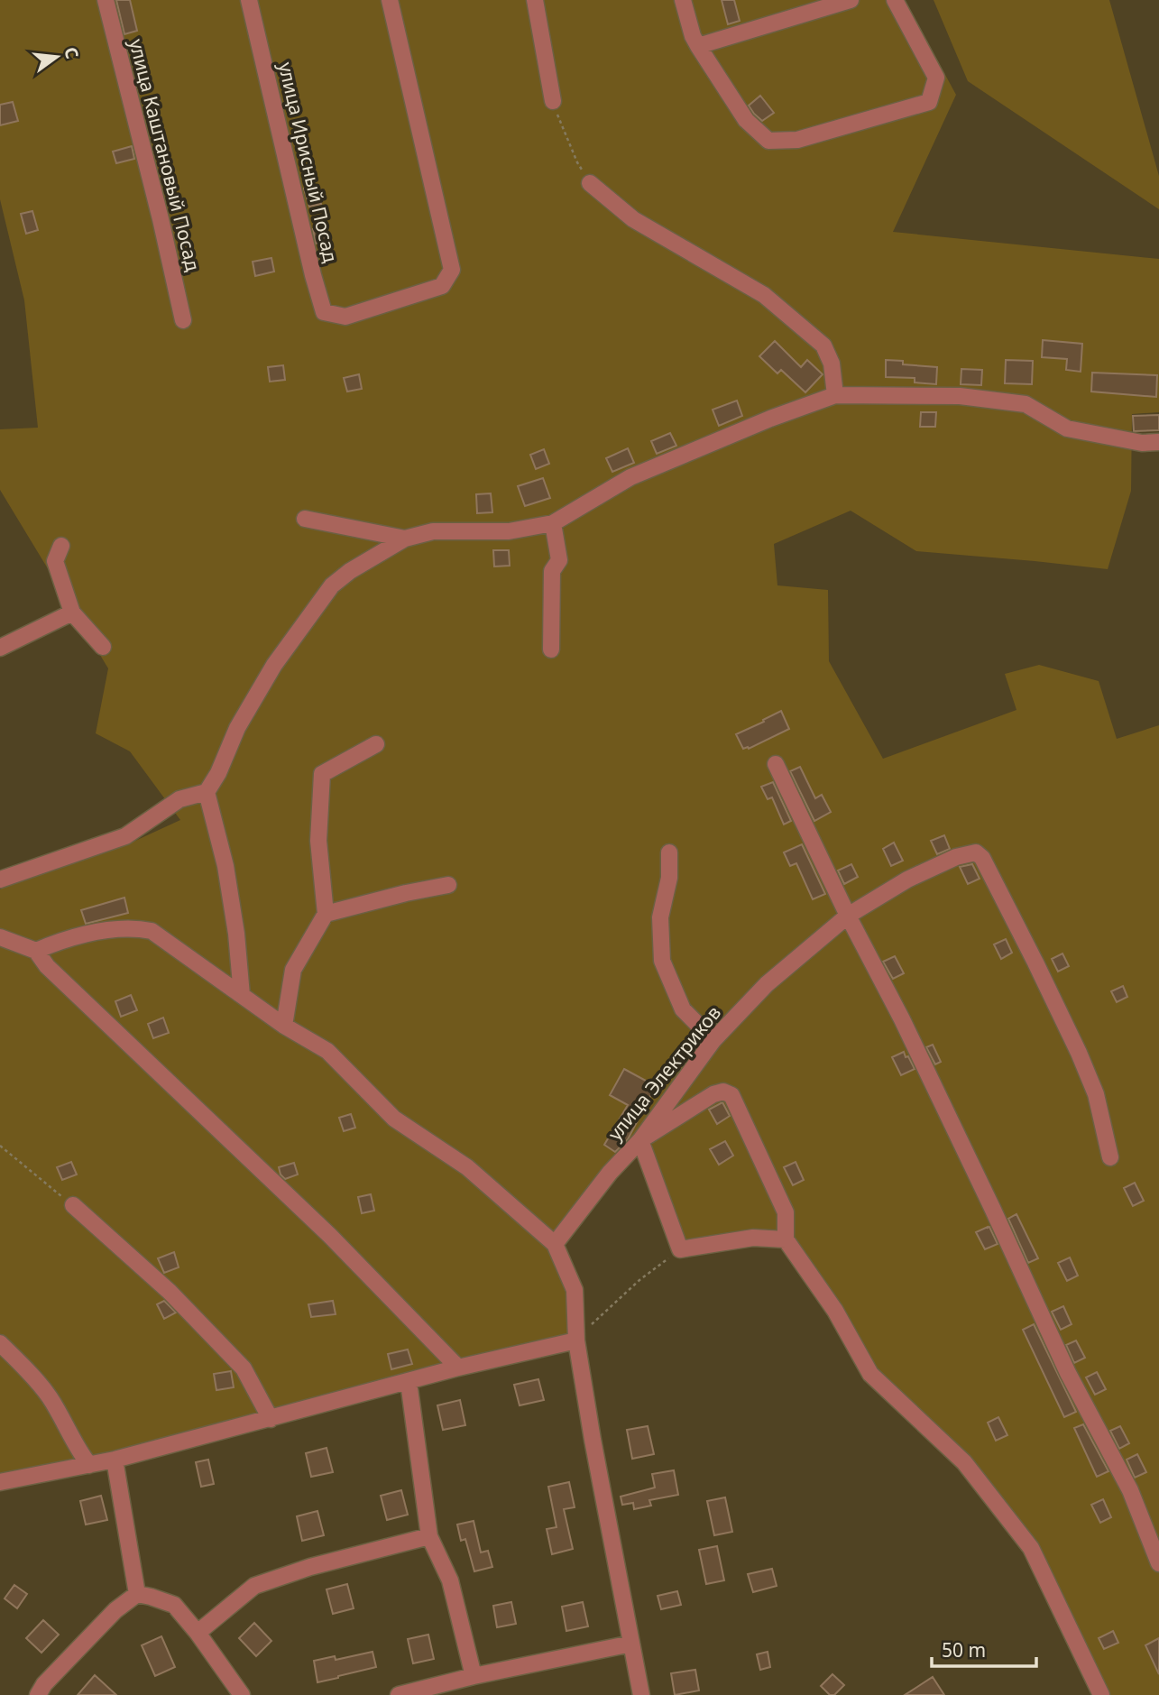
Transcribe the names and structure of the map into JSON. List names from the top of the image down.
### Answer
{
  "streets": {
    "street": ["улица Каштановый Посад", "улица Ирисный Посад", "улица Электриков"]
  },
  "scale_bar": "50 m",
  "north": "right"
}
